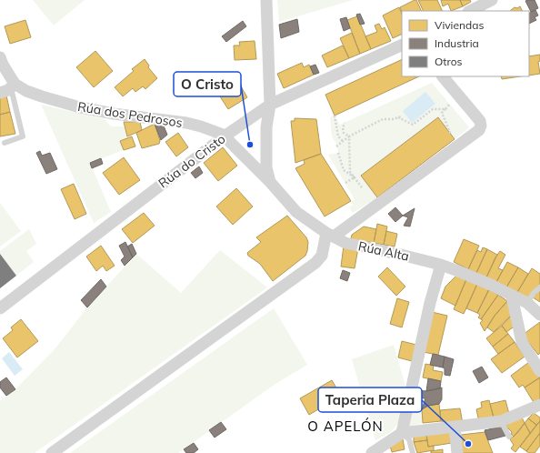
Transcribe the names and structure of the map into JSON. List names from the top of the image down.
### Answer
{
  "streets": {
    "street": ["Rúa dos Pedrosos", "Rúa do Cristo", "Rúa Alta"]
  },
  "crossings": [
    ["Rúa dos Pedrosos", "Rúa do Cristo"],
    ["Rúa dos Pedrosos", "Rúa Alta"],
    ["Rúa do Cristo", "Rúa Alta"]
  ],
  "districts": ["O APELÓN"],
  "places": ["O Cristo", "Taperia Plaza"],
  "legend": ["Viviendas", "Industria", "Otros"]
}
